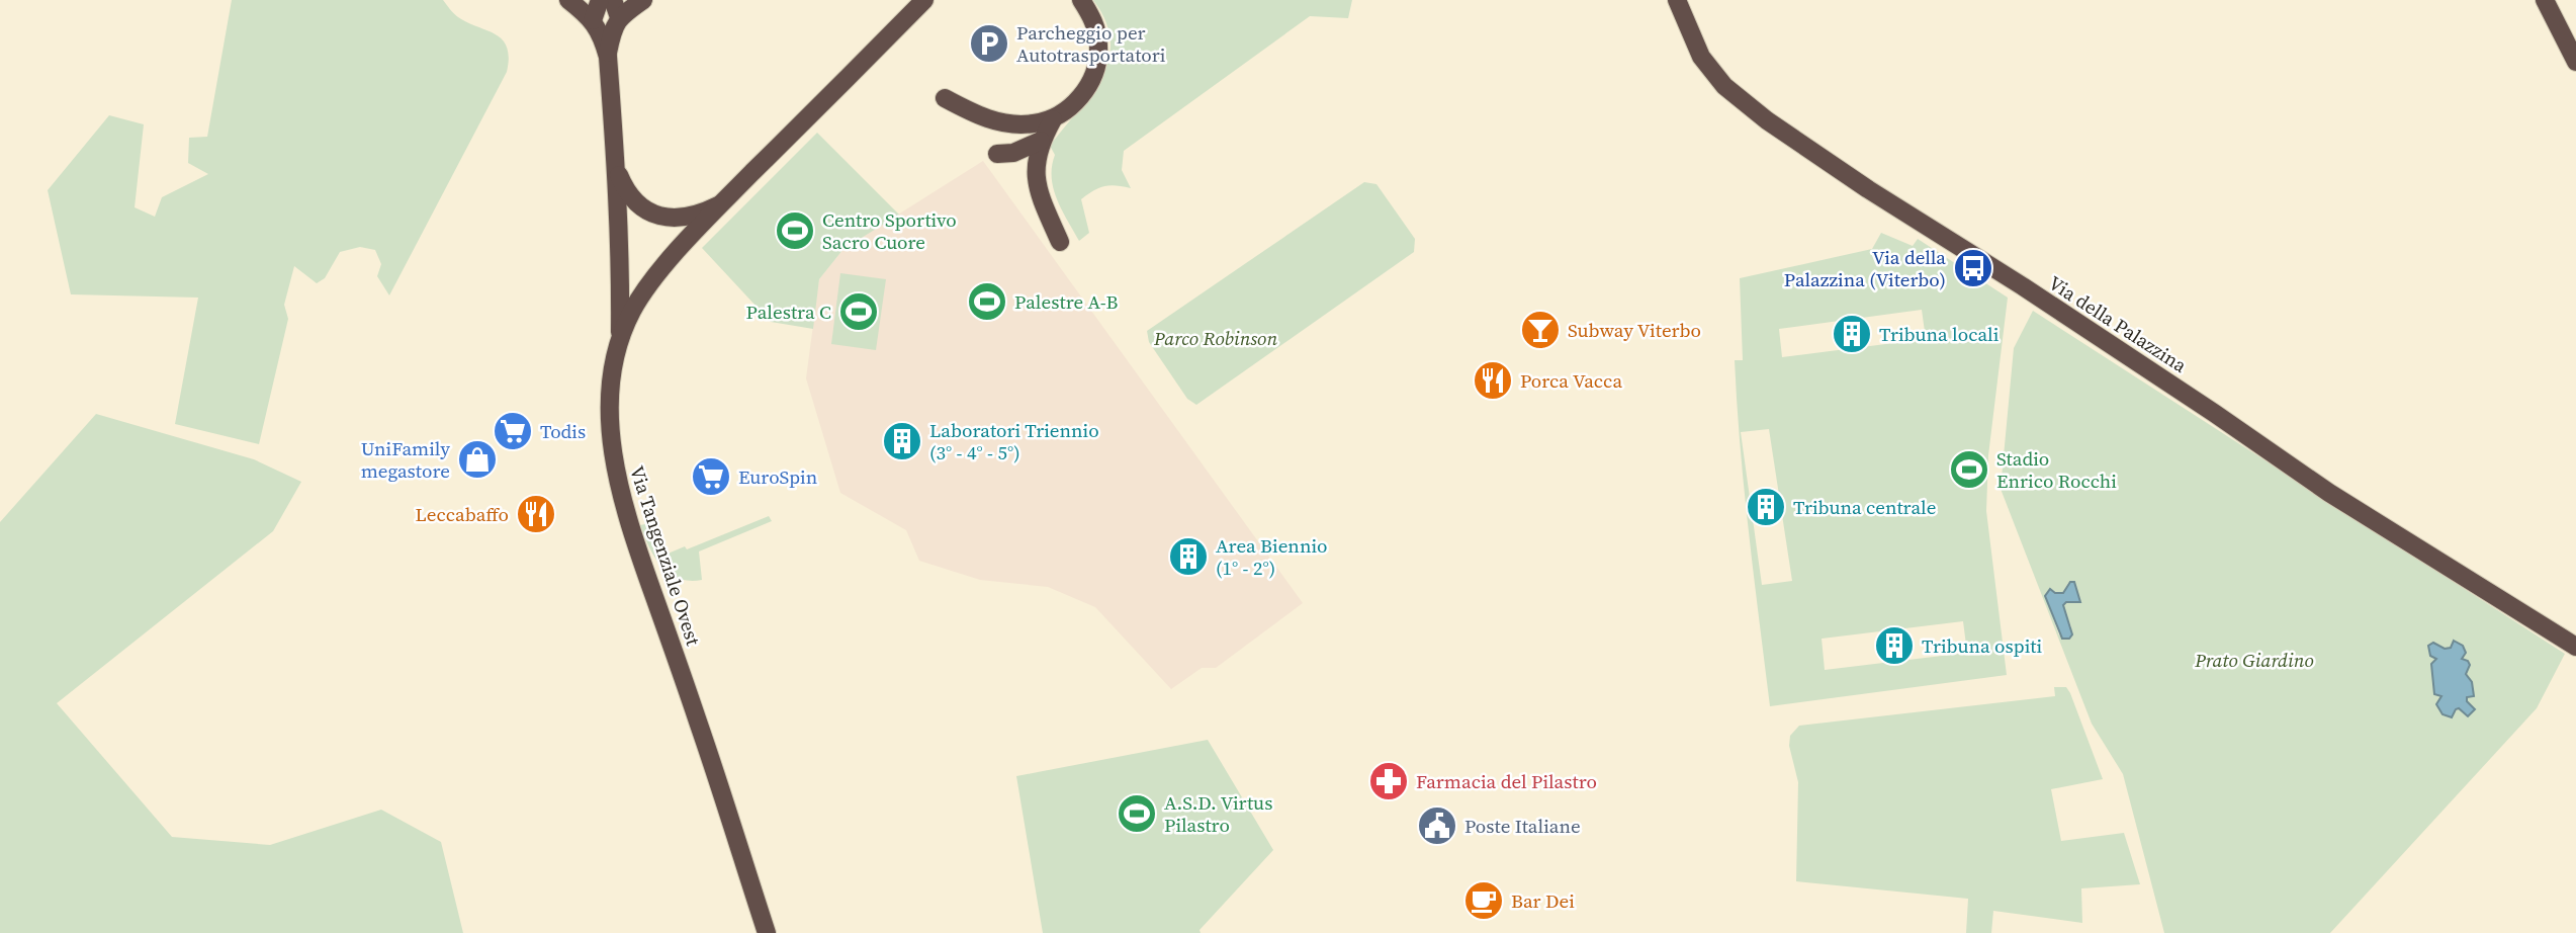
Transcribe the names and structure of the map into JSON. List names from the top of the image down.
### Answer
{
  "streets": {
    "main road": ["Via della Palazzina", "Via Tangenziale Ovest"]
  },
  "parks": ["Parco Robinson", "Prato Giardino"],
  "places": {
    "parking": ["Parcheggio per Autotrasportatori"],
    "sports": [
      "Centro Sportivo Sacro Cuore",
      "Palestre A-B",
      "Palestra C",
      "Stadio Enrico Rocchi",
      "A.S.D. Virtus Pilastro"
    ],
    "bus stop": ["Via della Palazzina (Viterbo)"],
    "bar": ["Subway Viterbo"],
    "building": [
      "Tribuna locali",
      "Laboratori Triennio (3° - 4° - 5°)",
      "Tribuna centrale",
      "Area Biennio (1° - 2°)",
      "Tribuna ospiti"
    ],
    "restaurant": ["Porca Vacca", "Leccabaffo"],
    "supermarket": ["Todis", "EuroSpin"],
    "shop": ["UniFamily megastore"],
    "pharmacy": ["Farmacia del Pilastro"],
    "public building": ["Poste Italiane"],
    "cafe": ["Bar Dei"]
  }
}
